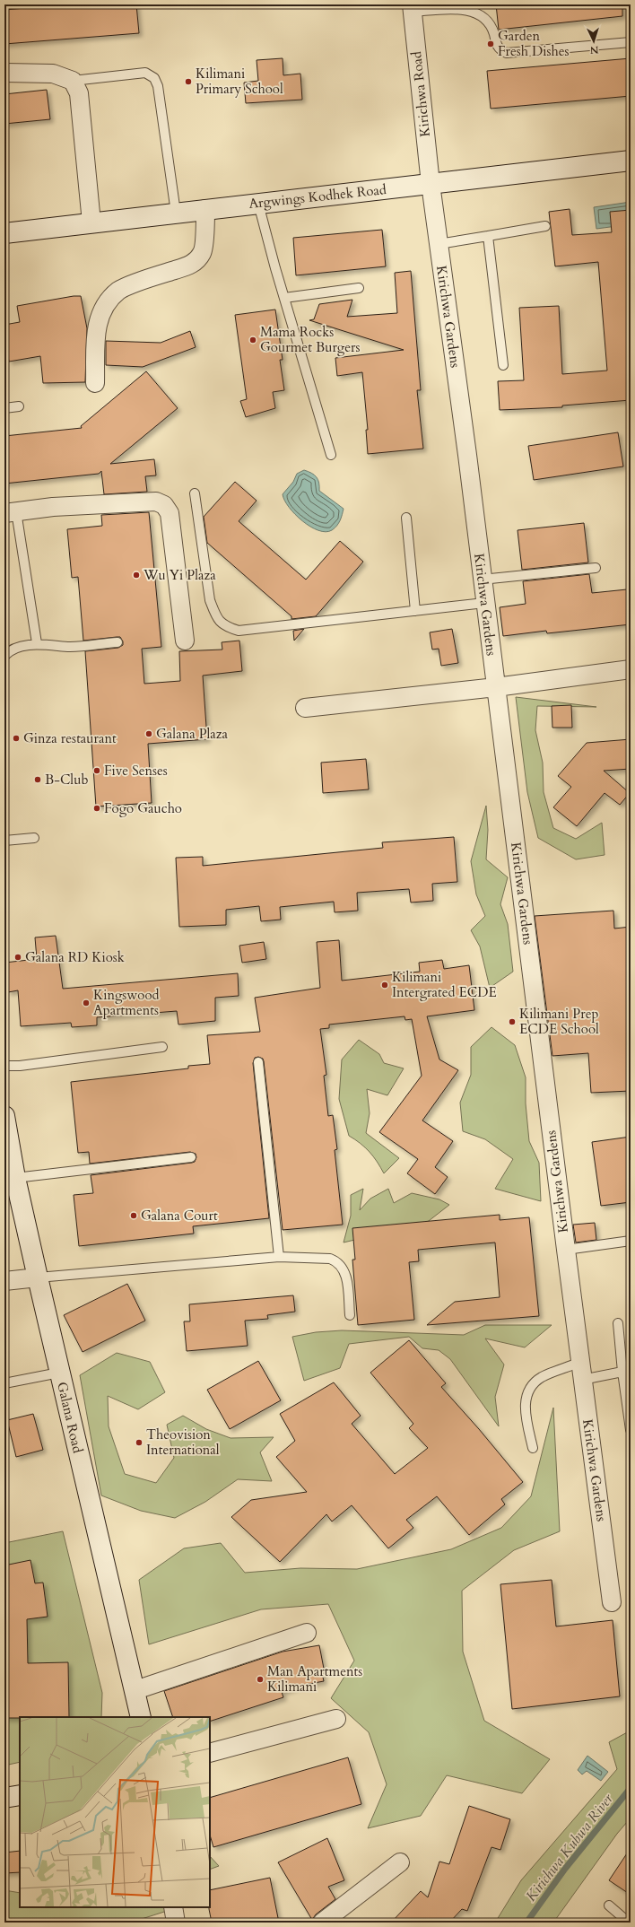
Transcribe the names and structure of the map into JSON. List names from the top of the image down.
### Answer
{
  "streets": {
    "main road": ["Argwings Kodhek Road", "Galana Road"],
    "street": ["Kirichwa Road", "Kirichwa Gardens"]
  },
  "crossings": [
    ["Kirichwa Road", "Argwings Kodhek Road"],
    ["Kirichwa Road", "Kirichwa Gardens"],
    ["Argwings Kodhek Road", "Kirichwa Gardens"]
  ],
  "water": ["Kirichwa Kubwa River"],
  "places": [
    "Garden Fresh Dishes",
    "Kilimani Primary School",
    "Mama Rocks Gourmet Burgers",
    "Wu Yi Plaza",
    "Galana Plaza",
    "Ginza restaurant",
    "Five Senses",
    "B-Club",
    "Fogo Gaucho",
    "Galana RD Kiosk",
    "Kilimani Intergrated ECDE",
    "Kingswood Apartments",
    "Kilimani Prep ECDE School",
    "Galana Court",
    "Theovision International",
    "Man Apartments Kilimani"
  ],
  "north": "bottom"
}
